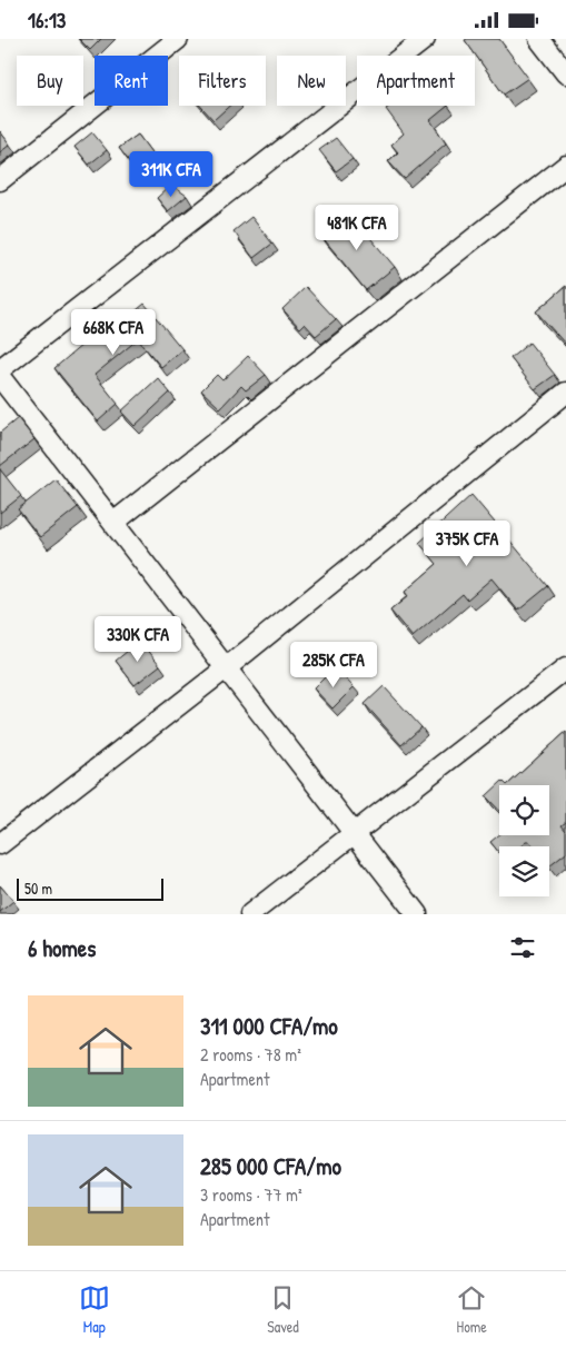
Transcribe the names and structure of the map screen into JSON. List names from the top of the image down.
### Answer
{
  "scale_bar": "50 m",
  "page": {
    "status": "16:13",
    "chip": [
      "Buy",
      "Rent",
      "Filters",
      "New",
      "Apartment"
    ],
    "price": [
      "311K CFA",
      "481K CFA",
      "668K CFA",
      "375K CFA",
      "330K CFA",
      "285K CFA"
    ],
    "scale": "50 m",
    "heading": "6 homes",
    "list": [
      {
        "name": "311 000 CFA/mo",
        "note": "2 rooms · 78 m² · Apartment"
      },
      {
        "name": "285 000 CFA/mo",
        "note": "3 rooms · 77 m² · Apartment"
      }
    ],
    "tabs": ["Map", "Saved", "Home"]
  }
}
